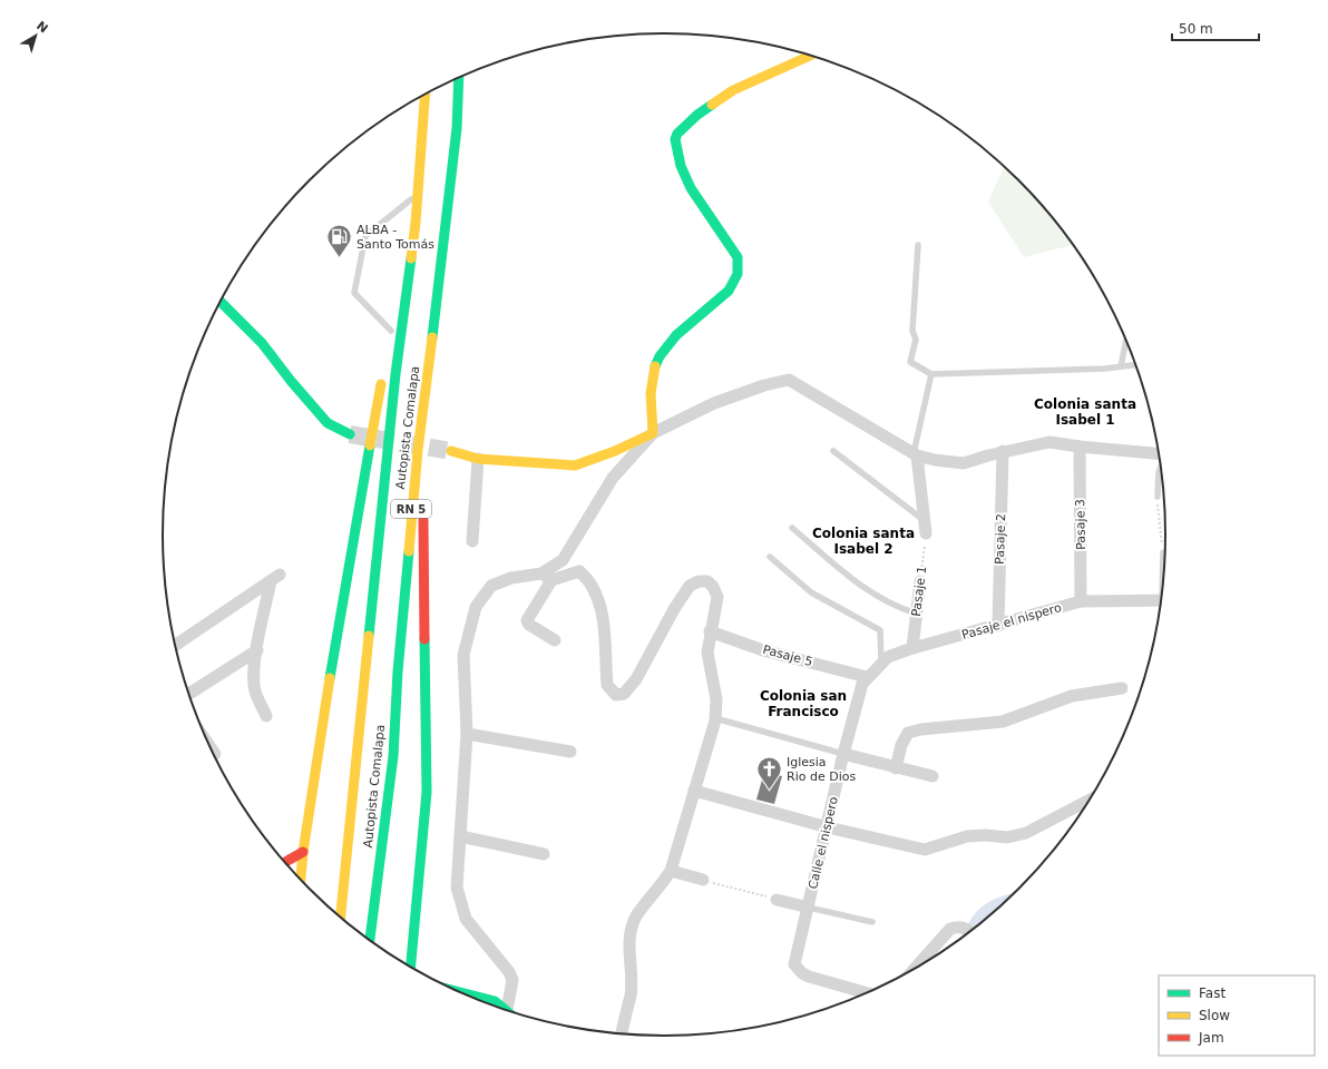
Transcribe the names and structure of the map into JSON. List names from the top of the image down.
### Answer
{
  "streets": {
    "main road": ["Autopista Comalapa", "RN 5"],
    "street": [
      "Pasaje 3",
      "Pasaje 2",
      "Pasaje 1",
      "Pasaje el nispero",
      "Pasaje 5",
      "Calle el nispero"
    ]
  },
  "crossings": [
    ["Pasaje 3", "Pasaje el nispero"],
    ["Pasaje 2", "Pasaje el nispero"],
    ["Pasaje 1", "Pasaje el nispero"],
    ["Pasaje el nispero", "Pasaje 5"],
    ["Pasaje el nispero", "Calle el nispero"],
    ["Pasaje 5", "Calle el nispero"]
  ],
  "districts": ["Colonia santa Isabel 1", "Colonia santa Isabel 2", "Colonia san Francisco"],
  "places": {
    "fuel station": ["ALBA - Santo Tomás"],
    "church": ["Iglesia Rio de Dios"]
  },
  "legend": ["Fast", "Slow", "Jam"],
  "scale_bar": "50 m",
  "north": "top right"
}
